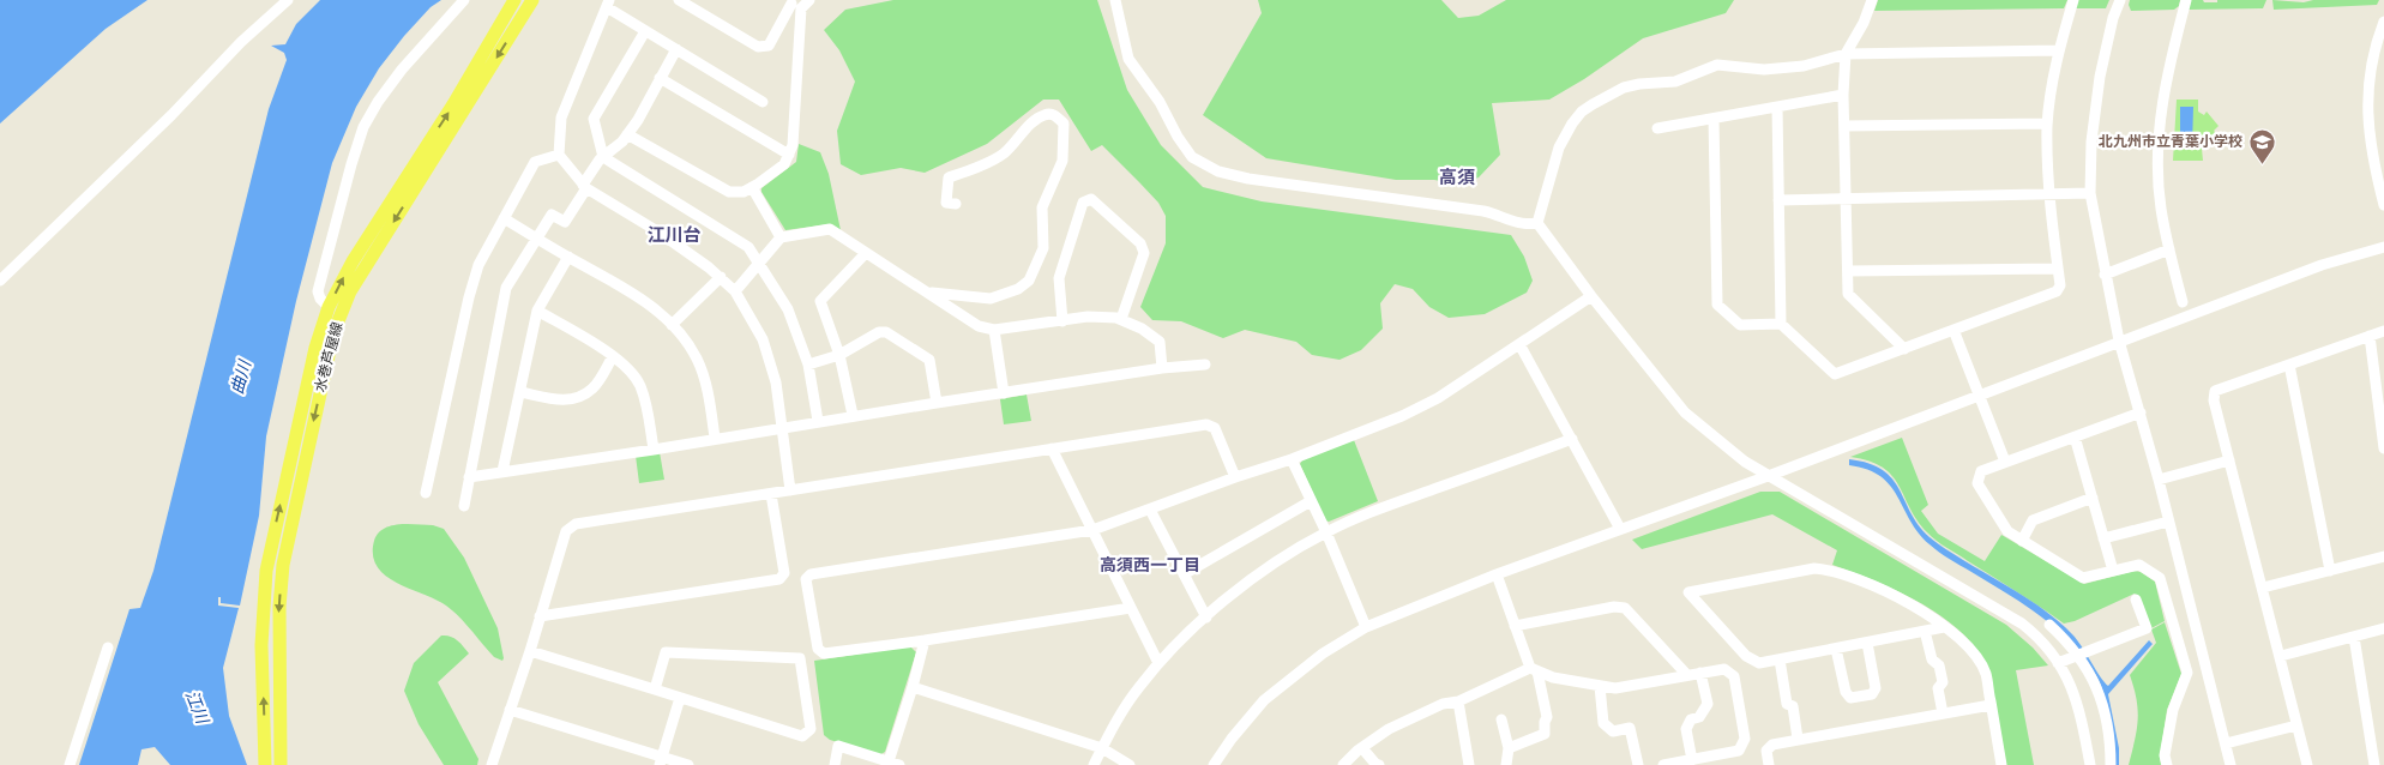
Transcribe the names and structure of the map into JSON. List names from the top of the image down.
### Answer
{
  "streets": {
    "main road": ["水巻芦屋線"]
  },
  "districts": ["高須", "江川台", "高須西一丁目"],
  "water": ["曲川", "江川"],
  "places": {
    "school or university": ["北九州市立青葉小学校"]
  }
}
